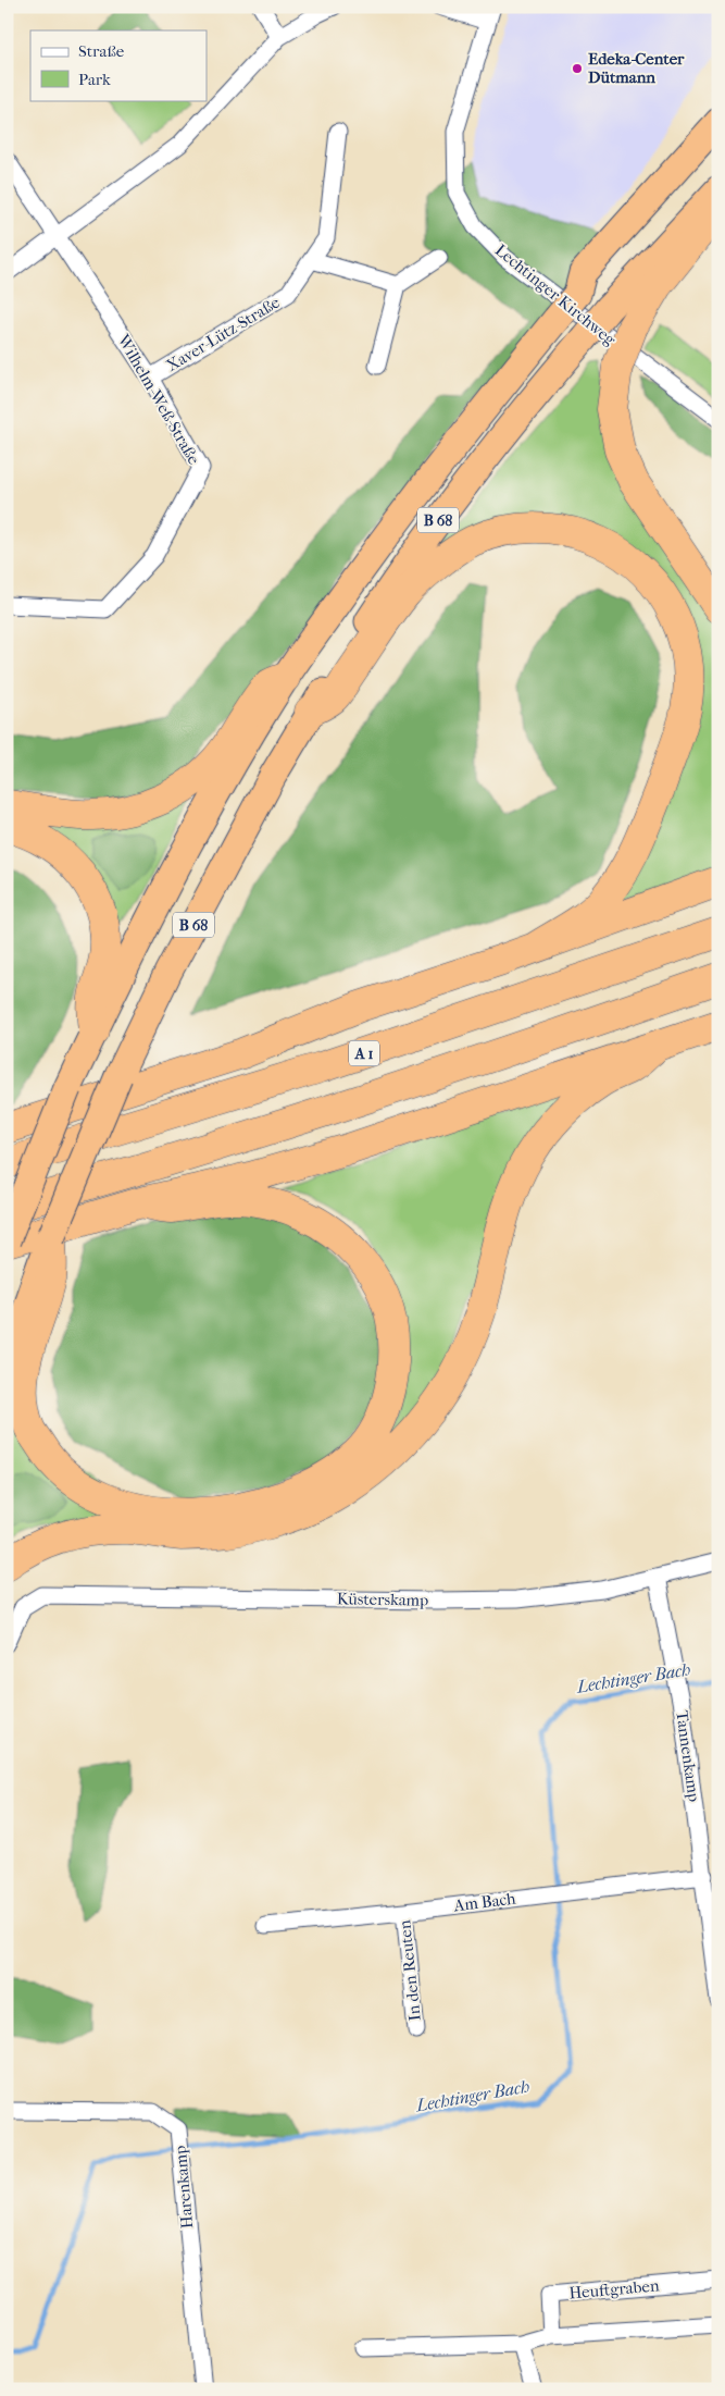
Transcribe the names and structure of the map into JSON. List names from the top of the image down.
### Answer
{
  "streets": {
    "highway": ["B 68", "A 1"],
    "street": [
      "Lechtinger Kirchweg",
      "Xaver-Lütz-Straße",
      "Wilhelm-Weß-Straße",
      "Küsterskamp",
      "Tannenkamp",
      "Am Bach",
      "In den Reuten",
      "Harenkamp",
      "Heuftgraben"
    ]
  },
  "crossings": [
    ["Xaver-Lütz-Straße", "Wilhelm-Weß-Straße"],
    ["Küsterskamp", "Tannenkamp"],
    ["Tannenkamp", "Am Bach"],
    ["Am Bach", "In den Reuten"]
  ],
  "water": ["Lechtinger Bach"],
  "places": ["Edeka-Center Dütmann"],
  "legend": ["Straße", "Park"]
}
